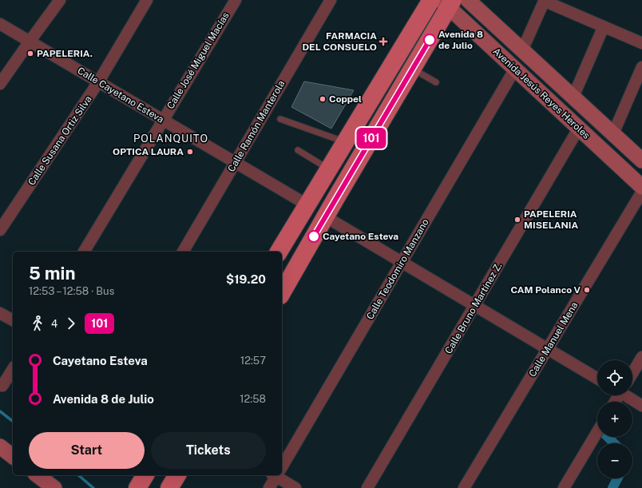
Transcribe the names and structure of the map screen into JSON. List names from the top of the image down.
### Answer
{
  "streets": {
    "street": [
      "Calle José Miguel Macías",
      "Avenida Jesús Reyes Heroles",
      "Calle Cayetano Esteva",
      "Calle Ramón Manterola",
      "Calle Susana Ortiz Silva",
      "Calle Teodomiro Manzano",
      "Calle Bruno Martínez Z.",
      "Calle Manuel Mena"
    ]
  },
  "crossings": [
    ["Calle José Miguel Macías", "Calle Cayetano Esteva"],
    ["Avenida Jesús Reyes Heroles", "Calle Teodomiro Manzano"],
    ["Avenida Jesús Reyes Heroles", "Calle Bruno Martínez Z."],
    ["Calle Cayetano Esteva", "Calle Ramón Manterola"],
    ["Calle Cayetano Esteva", "Calle Susana Ortiz Silva"]
  ],
  "districts": ["POLANQUITO"],
  "places": {
    "other": [
      "Avenida 8 de Julio",
      "PAPELERIA.",
      "Coppel",
      "OPTICA LAURA",
      "PAPELERIA MISELANIA",
      "Cayetano Esteva",
      "CAM Polanco V"
    ],
    "health": ["FARMACIA DEL CONSUELO"]
  },
  "lines": ["bus line 101"],
  "page": {
    "on_map": "101",
    "heading": ["5 min", "12:53 – 12:58 · Bus", "$19.20"],
    "legs": ["4", "101"],
    "list": [
      {
        "name": "Cayetano Esteva",
        "value": "12:57"
      },
      {
        "name": "Avenida 8 de Julio",
        "value": "12:58"
      }
    ],
    "map_buttons": ["+", "−"],
    "buttons": ["Start", "Tickets"]
  }
}
